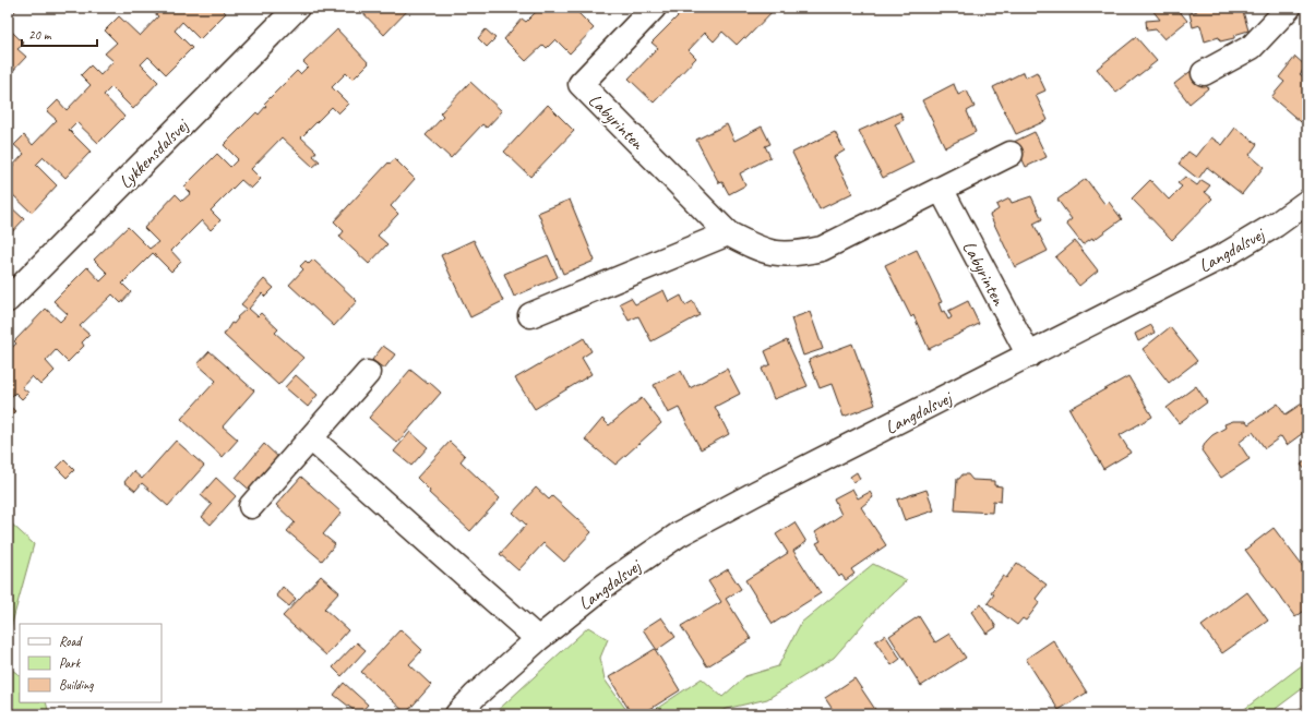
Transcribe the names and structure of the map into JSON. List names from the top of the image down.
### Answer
{
  "streets": {
    "street": ["Labyrinten", "Lykkensdalsvej", "Langdalsvej"]
  },
  "crossings": [
    ["Labyrinten", "Langdalsvej"]
  ],
  "legend": ["Road", "Park", "Building"],
  "scale_bar": "20 m"
}
